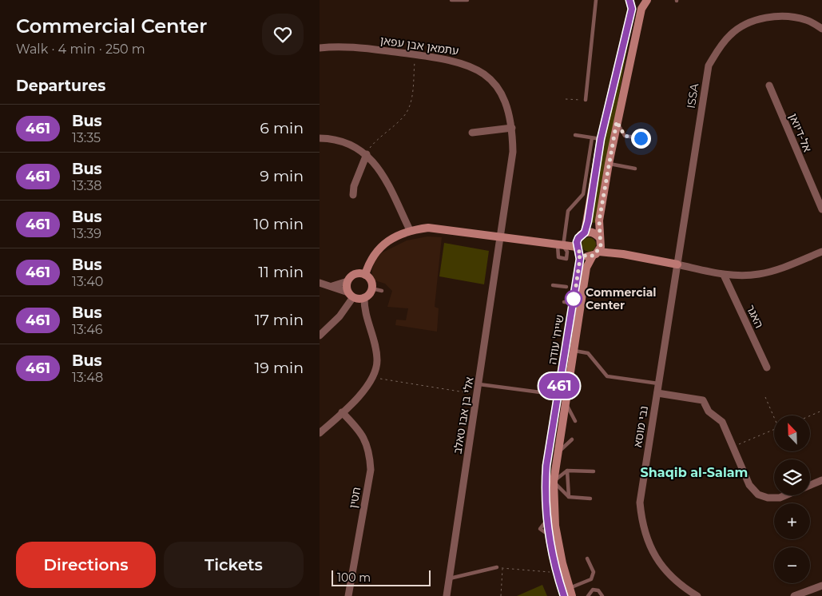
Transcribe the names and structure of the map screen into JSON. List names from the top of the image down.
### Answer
{
  "streets": {
    "main road": ["שייח' עודה"],
    "street": [
      "עתמאן אבן עפאן",
      "ISSA",
      "אל-דיואן",
      "האגר",
      "אלי בן אבו טאלב",
      "נבי מוסא",
      "חטין"
    ]
  },
  "crossings": [
    ["עתמאן אבן עפאן", "אלי בן אבו טאלב"],
    ["ISSA", "נבי מוסא"]
  ],
  "districts": ["Shaqib al-Salam"],
  "places": ["Commercial Center"],
  "lines": ["bus line 461"],
  "scale_bar": "100 m",
  "north": "top left",
  "page": {
    "heading": [
      ["Commercial Center", "Walk · 4 min · 250 m"],
      "Departures"
    ],
    "on_map": "461",
    "list": [
      {
        "mark": "461",
        "name": "Bus",
        "note": "13:35",
        "value": "6 min"
      },
      {
        "mark": "461",
        "name": "Bus",
        "note": "13:38",
        "value": "9 min"
      },
      {
        "mark": "461",
        "name": "Bus",
        "note": "13:39",
        "value": "10 min"
      },
      {
        "mark": "461",
        "name": "Bus",
        "note": "13:40",
        "value": "11 min"
      },
      {
        "mark": "461",
        "name": "Bus",
        "note": "13:46",
        "value": "17 min"
      },
      {
        "mark": "461",
        "name": "Bus",
        "note": "13:48",
        "value": "19 min"
      }
    ],
    "map_buttons": ["+", "−"],
    "buttons": ["Directions", "Tickets"],
    "scale": "100 m"
  }
}
